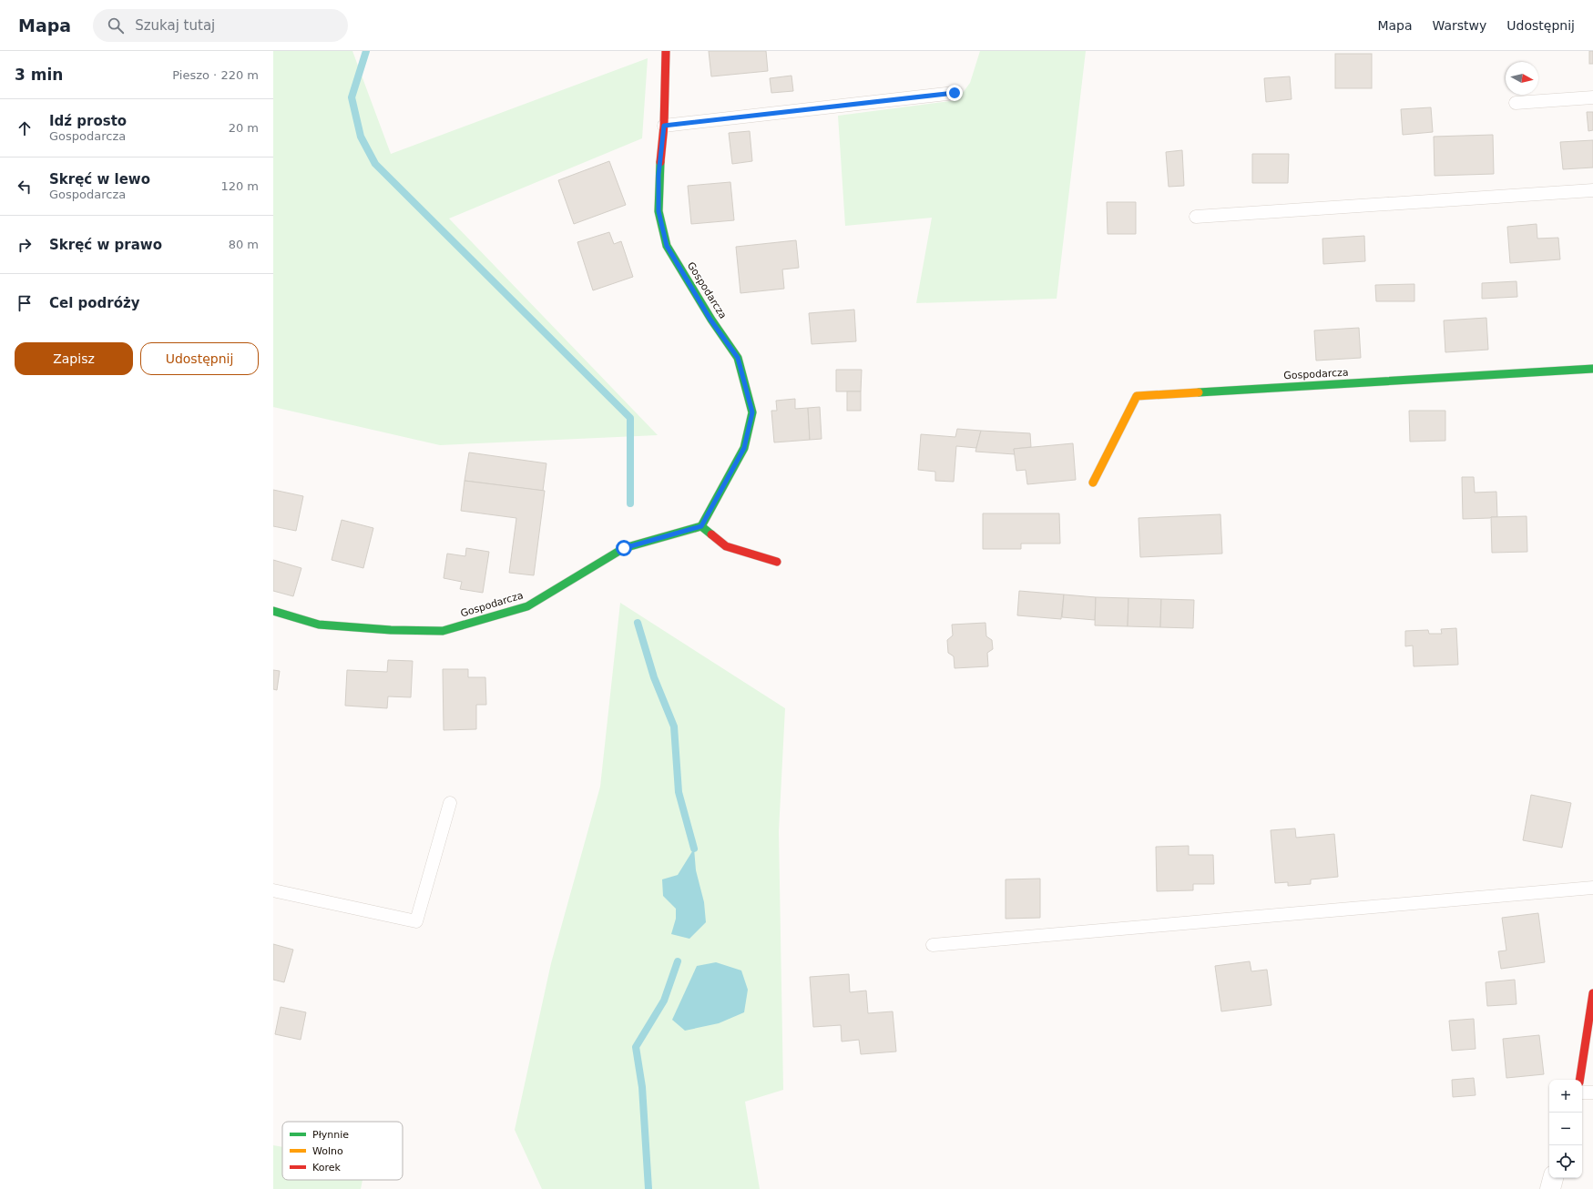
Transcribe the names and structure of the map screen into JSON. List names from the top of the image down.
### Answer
{
  "streets": {
    "street": ["Gospodarcza"]
  },
  "legend": ["Płynnie", "Wolno", "Korek"],
  "north": "right",
  "page": {
    "header": "Mapa",
    "search": "Szukaj tutaj",
    "nav": ["Mapa", "Warstwy", "Udostępnij"],
    "heading": ["3 min", "Pieszo · 220 m"],
    "list": [
      ["Idź prosto", "Gospodarcza", "20 m"],
      ["Skręć w lewo", "Gospodarcza", "120 m"],
      ["Skręć w prawo", "80 m"],
      "Cel podróży"
    ],
    "buttons": ["Zapisz", "Udostępnij"],
    "map_buttons": ["+", "−"]
  }
}
